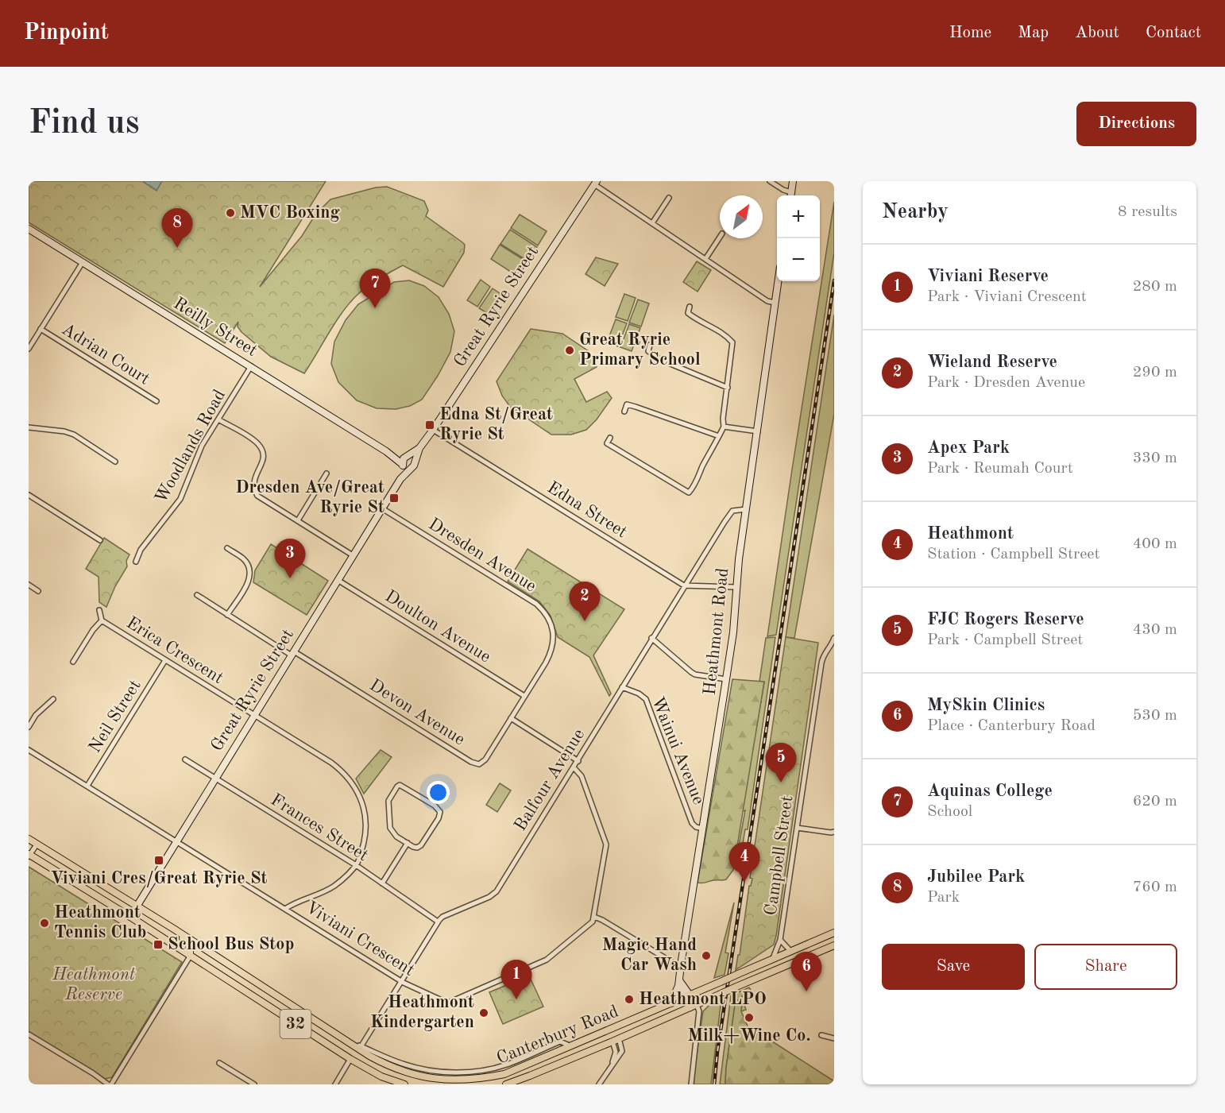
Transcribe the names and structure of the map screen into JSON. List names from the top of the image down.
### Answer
{
  "streets": {
    "main road": ["32", "Canterbury Road"],
    "street": [
      "Great Ryrie Street",
      "Reilly Street",
      "Adrian Court",
      "Woodlands Road",
      "Edna Street",
      "Dresden Avenue",
      "Doulton Avenue",
      "Heathmont Road",
      "Erica Crescent",
      "Devon Avenue",
      "Neil Street",
      "Wainui Avenue",
      "Balfour Avenue",
      "Frances Street",
      "Campbell Street",
      "Viviani Crescent"
    ]
  },
  "crossings": [
    ["Great Ryrie Street", "Reilly Street"],
    ["Great Ryrie Street", "Edna Street"],
    ["Great Ryrie Street", "Dresden Avenue"],
    ["Great Ryrie Street", "Doulton Avenue"],
    ["Great Ryrie Street", "Erica Crescent"],
    ["Great Ryrie Street", "Devon Avenue"],
    ["Great Ryrie Street", "Frances Street"],
    ["Great Ryrie Street", "Viviani Crescent"],
    ["Great Ryrie Street", "32"],
    ["Great Ryrie Street", "Canterbury Road"],
    ["Reilly Street", "Woodlands Road"],
    ["Edna Street", "Balfour Avenue"],
    ["Dresden Avenue", "Doulton Avenue"],
    ["Heathmont Road", "Wainui Avenue"],
    ["Heathmont Road", "Balfour Avenue"],
    ["Erica Crescent", "Neil Street"],
    ["Erica Crescent", "Frances Street"],
    ["Erica Crescent", "Viviani Crescent"],
    ["Neil Street", "Viviani Crescent"],
    ["Wainui Avenue", "Balfour Avenue"],
    ["Balfour Avenue", "Frances Street"],
    ["Balfour Avenue", "Viviani Crescent"],
    ["Balfour Avenue", "Canterbury Road"],
    ["Campbell Street", "Canterbury Road"]
  ],
  "parks": ["Heathmont Reserve"],
  "places": {
    "other": [
      "MVC Boxing",
      "Great Ryrie Primary School",
      "Heathmont Tennis Club",
      "Magic Hand Car Wash",
      "Heathmont LPO",
      "Heathmont Kindergarten",
      "Milk+Wine Co."
    ],
    "transit": [
      "Edna St/Great Ryrie St",
      "Dresden Ave/Great Ryrie St",
      "Viviani Cres/Great Ryrie St",
      "School Bus Stop"
    ]
  },
  "north": "top right",
  "page": {
    "header": "Pinpoint",
    "nav": [
      "Home",
      "Map",
      "About",
      "Contact"
    ],
    "buttons": [
      "Directions",
      ["Save", "Share"]
    ],
    "title": "Find us",
    "heading": ["Nearby", "8 results"],
    "map_buttons": ["+", "−"],
    "pins": [
      "8",
      "7",
      "3",
      "2",
      "5",
      "4",
      "6",
      "1"
    ],
    "list": [
      {
        "mark": "1",
        "name": "Viviani Reserve",
        "note": "Park · Viviani Crescent",
        "value": "280 m"
      },
      {
        "mark": "2",
        "name": "Wieland Reserve",
        "note": "Park · Dresden Avenue",
        "value": "290 m"
      },
      {
        "mark": "3",
        "name": "Apex Park",
        "note": "Park · Reumah Court",
        "value": "330 m"
      },
      {
        "mark": "4",
        "name": "Heathmont",
        "note": "Station · Campbell Street",
        "value": "400 m"
      },
      {
        "mark": "5",
        "name": "FJC Rogers Reserve",
        "note": "Park · Campbell Street",
        "value": "430 m"
      },
      {
        "mark": "6",
        "name": "MySkin Clinics",
        "note": "Place · Canterbury Road",
        "value": "530 m"
      },
      {
        "mark": "7",
        "name": "Aquinas College",
        "note": "School",
        "value": "620 m"
      },
      {
        "mark": "8",
        "name": "Jubilee Park",
        "note": "Park",
        "value": "760 m"
      }
    ]
  }
}
